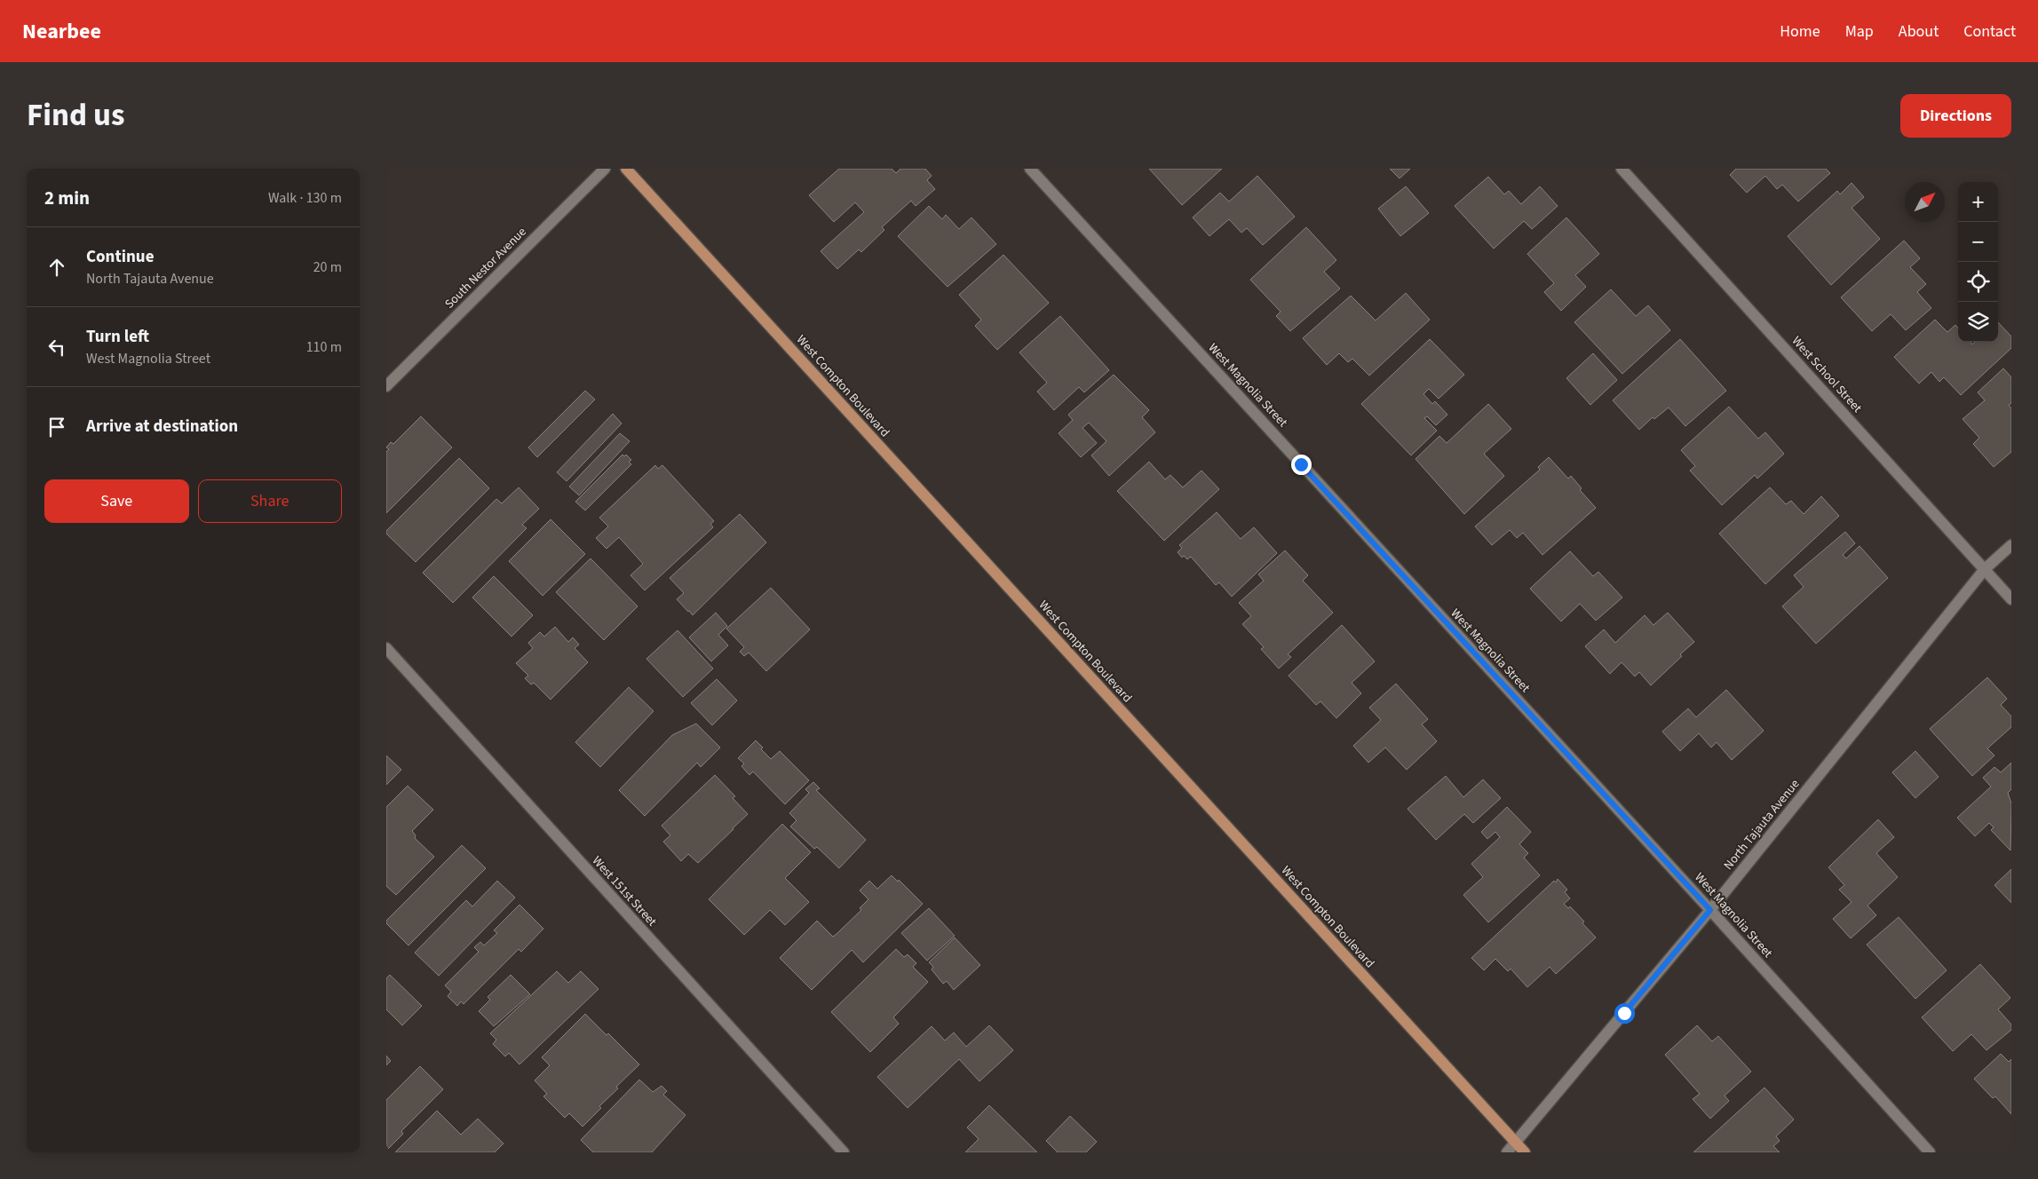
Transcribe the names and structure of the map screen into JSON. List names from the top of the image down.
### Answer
{
  "streets": {
    "main road": ["West Compton Boulevard"],
    "street": [
      "South Nestor Avenue",
      "West School Street",
      "West Magnolia Street",
      "North Tajauta Avenue",
      "West 151st Street"
    ]
  },
  "crossings": [
    ["West School Street", "North Tajauta Avenue"],
    ["West Magnolia Street", "North Tajauta Avenue"],
    ["West Compton Boulevard", "North Tajauta Avenue"]
  ],
  "north": "top right",
  "page": {
    "header": "Nearbee",
    "nav": [
      "Home",
      "Map",
      "About",
      "Contact"
    ],
    "title": "Find us",
    "buttons": [
      "Directions",
      ["Save", "Share"]
    ],
    "heading": ["2 min", "Walk · 130 m"],
    "map_buttons": ["+", "−"],
    "list": [
      ["Continue", "North Tajauta Avenue", "20 m"],
      ["Turn left", "West Magnolia Street", "110 m"],
      "Arrive at destination"
    ]
  }
}
